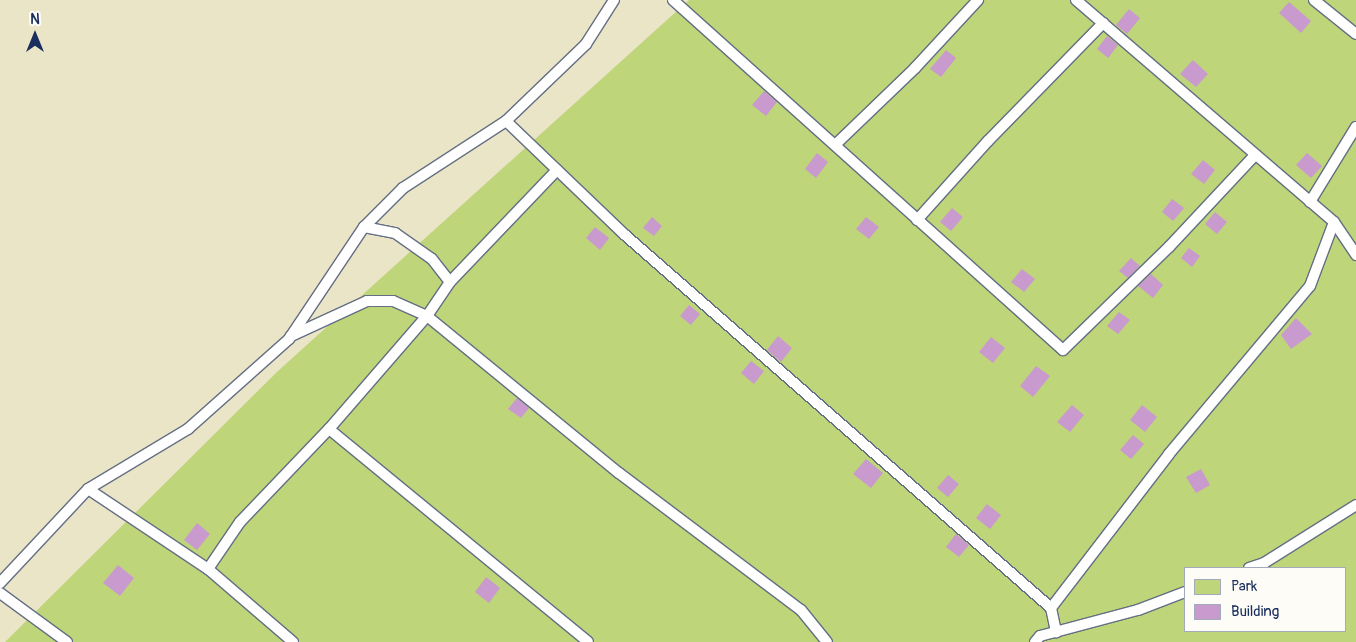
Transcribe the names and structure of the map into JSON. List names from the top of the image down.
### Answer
{
  "legend": ["Park", "Building"],
  "north": "top"
}
